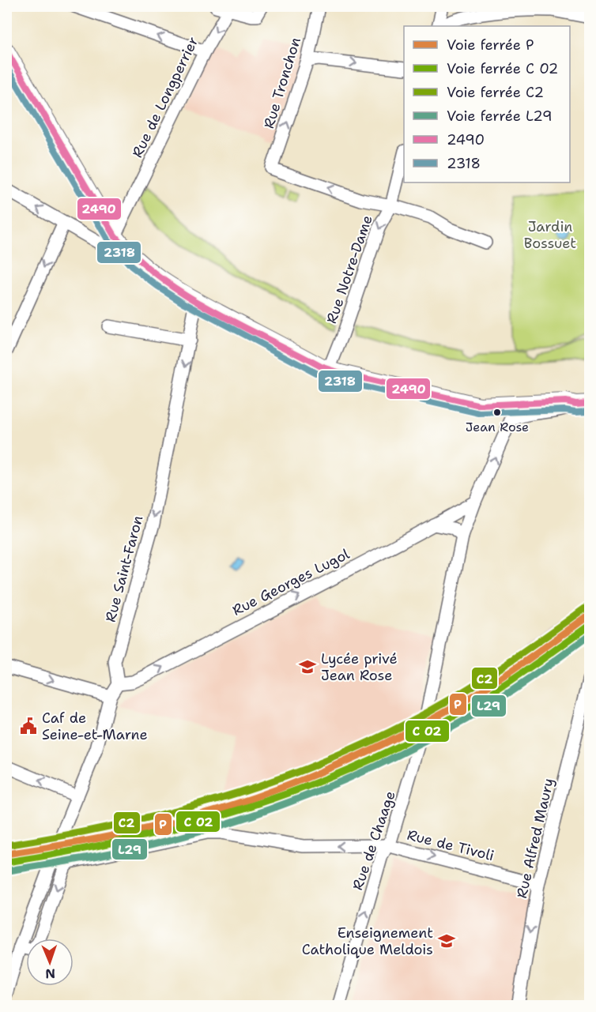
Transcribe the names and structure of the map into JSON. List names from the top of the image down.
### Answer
{
  "streets": {
    "street": [
      "Rue Tronchon",
      "Rue de Longperrier",
      "Rue Notre-Dame",
      "Rue Saint-Faron",
      "Rue Georges Lugol",
      "Rue Alfred Maury",
      "Rue de Chaage",
      "Rue de Tivoli"
    ]
  },
  "crossings": [
    ["Rue Tronchon", "Rue Notre-Dame"],
    ["Rue Saint-Faron", "Rue Georges Lugol"],
    ["Rue Alfred Maury", "Rue de Tivoli"],
    ["Rue de Chaage", "Rue de Tivoli"]
  ],
  "one_way": [
    "Rue Notre-Dame",
    "Rue Saint-Faron",
    "Rue Georges Lugol",
    "Rue Alfred Maury",
    "Rue de Chaage"
  ],
  "parks": ["Jardin Bossuet"],
  "places": {
    "other": ["Jean Rose"],
    "school or university": ["Lycée privé Jean Rose", "Enseignement Catholique Meldois"],
    "public building": ["Caf de Seine-et-Marne"]
  },
  "lines": [
    "transit line 2490",
    "transit line 2318",
    "rail line C2",
    "rail line P",
    "rail line L29"
  ],
  "legend": [
    "Voie ferrée P",
    "Voie ferrée C 02",
    "Voie ferrée C2",
    "Voie ferrée L29",
    "2490",
    "2318"
  ],
  "north": "bottom"
}
